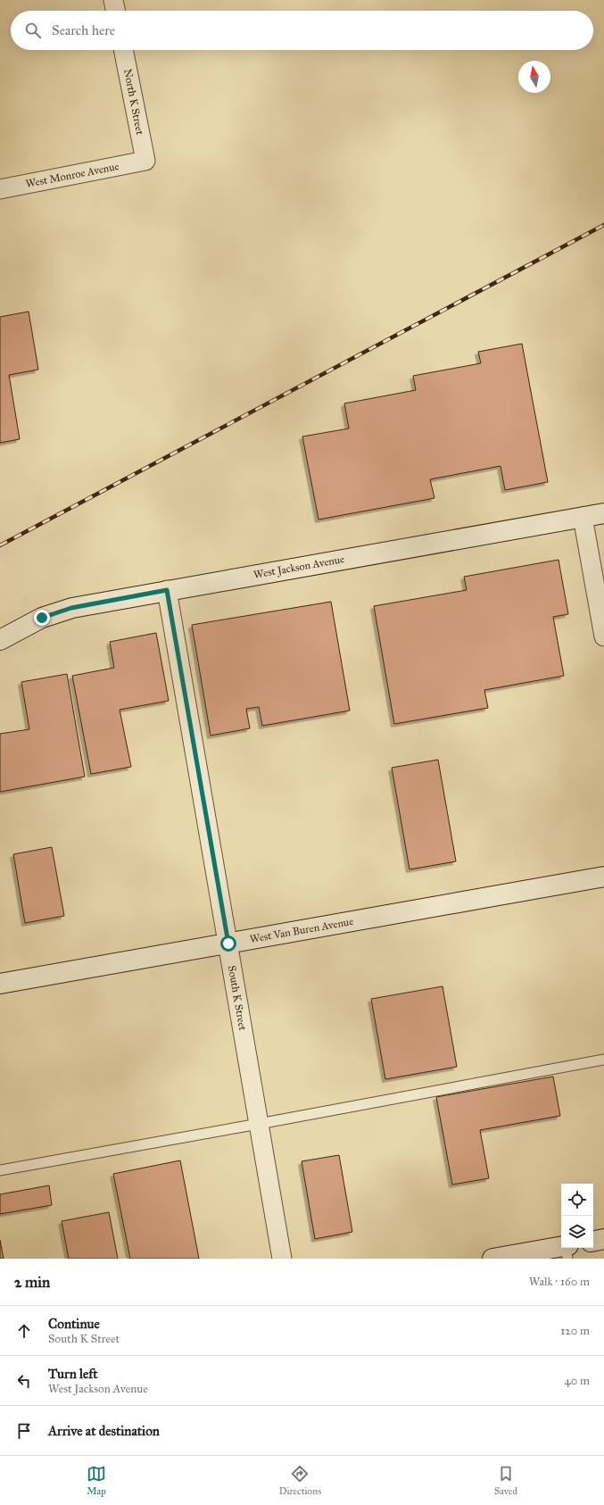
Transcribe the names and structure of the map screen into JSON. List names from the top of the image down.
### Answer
{
  "streets": {
    "street": [
      "North K Street",
      "West Monroe Avenue",
      "West Jackson Avenue",
      "West Van Buren Avenue",
      "South K Street"
    ]
  },
  "crossings": [
    ["North K Street", "West Monroe Avenue"],
    ["West Jackson Avenue", "South K Street"],
    ["West Van Buren Avenue", "South K Street"]
  ],
  "north": "top",
  "page": {
    "search": "Search here",
    "heading": ["2 min", "Walk · 160 m"],
    "list": [
      ["Continue", "South K Street", "120 m"],
      ["Turn left", "West Jackson Avenue", "40 m"],
      "Arrive at destination"
    ],
    "nav": ["Map", "Directions", "Saved"]
  }
}
